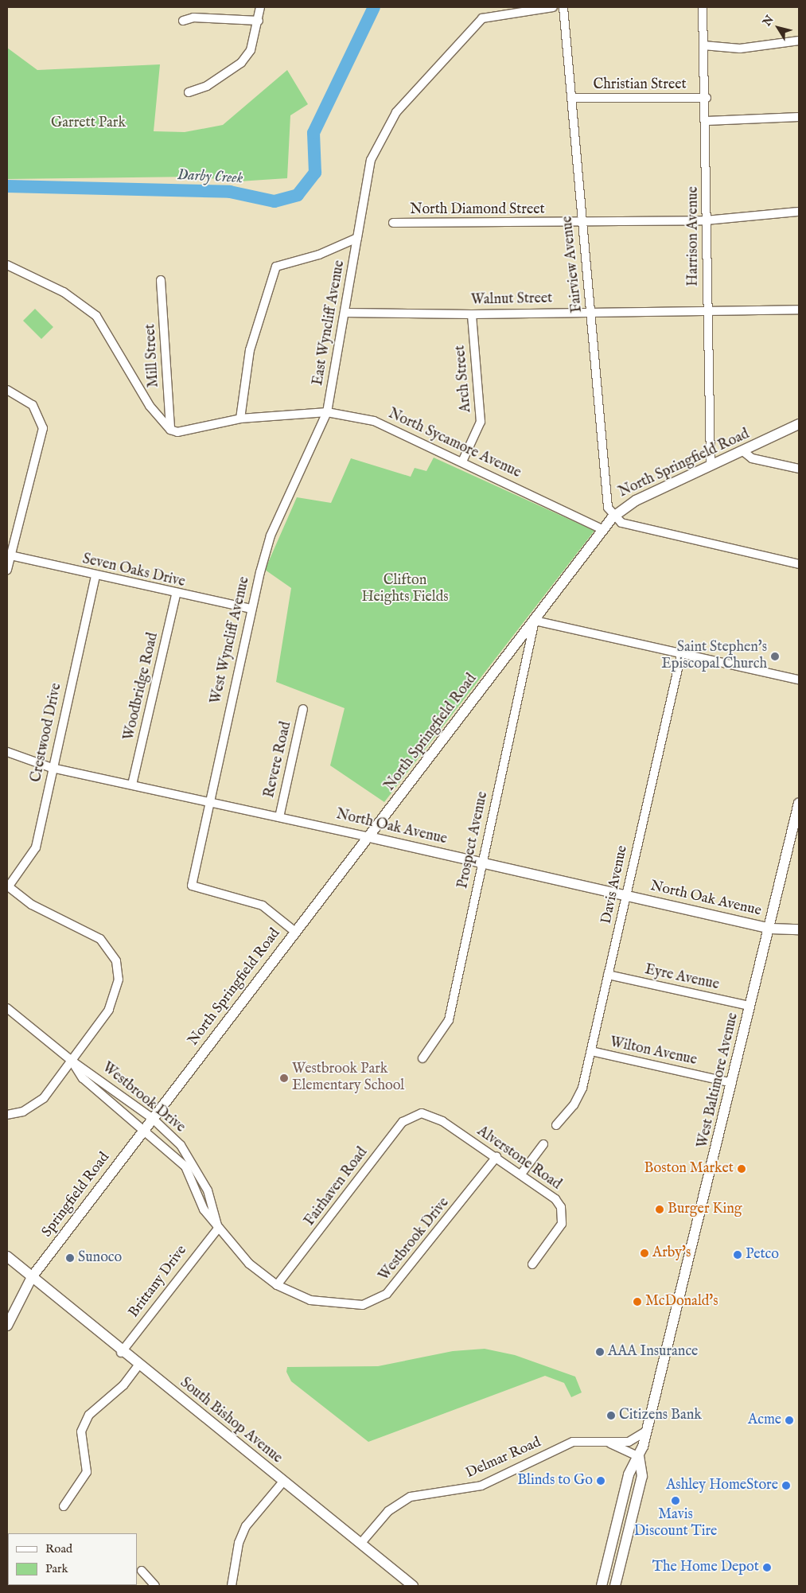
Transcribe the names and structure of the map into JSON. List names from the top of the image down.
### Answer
{
  "streets": {
    "main road": [
      "North Springfield Road",
      "North Oak Avenue",
      "West Baltimore Avenue",
      "Springfield Road",
      "South Bishop Avenue"
    ],
    "street": [
      "Christian Street",
      "North Diamond Street",
      "Harrison Avenue",
      "Fairview Avenue",
      "Walnut Street",
      "East Wyncliff Avenue",
      "Mill Street",
      "Arch Street",
      "North Sycamore Avenue",
      "Seven Oaks Drive",
      "West Wyncliff Avenue",
      "Woodbridge Road",
      "Crestwood Drive",
      "Revere Road",
      "Prospect Avenue",
      "Davis Avenue",
      "Eyre Avenue",
      "Wilton Avenue",
      "Westbrook Drive",
      "Alverstone Road",
      "Fairhaven Road",
      "Brittany Drive",
      "Delmar Road"
    ]
  },
  "crossings": [
    ["Christian Street", "Harrison Avenue"],
    ["Christian Street", "Fairview Avenue"],
    ["North Diamond Street", "Harrison Avenue"],
    ["North Diamond Street", "Fairview Avenue"],
    ["Harrison Avenue", "Walnut Street"],
    ["Harrison Avenue", "North Springfield Road"],
    ["Fairview Avenue", "Walnut Street"],
    ["Fairview Avenue", "North Springfield Road"],
    ["Walnut Street", "East Wyncliff Avenue"],
    ["Walnut Street", "Arch Street"],
    ["East Wyncliff Avenue", "North Sycamore Avenue"],
    ["East Wyncliff Avenue", "West Wyncliff Avenue"],
    ["Mill Street", "North Sycamore Avenue"],
    ["Arch Street", "North Sycamore Avenue"],
    ["North Sycamore Avenue", "North Springfield Road"],
    ["North Sycamore Avenue", "West Wyncliff Avenue"],
    ["North Springfield Road", "West Wyncliff Avenue"],
    ["North Springfield Road", "North Oak Avenue"],
    ["North Springfield Road", "Prospect Avenue"],
    ["North Springfield Road", "Westbrook Drive"],
    ["North Springfield Road", "Springfield Road"],
    ["Seven Oaks Drive", "West Wyncliff Avenue"],
    ["Seven Oaks Drive", "Woodbridge Road"],
    ["Seven Oaks Drive", "Crestwood Drive"],
    ["West Wyncliff Avenue", "North Oak Avenue"],
    ["Woodbridge Road", "North Oak Avenue"],
    ["Crestwood Drive", "North Oak Avenue"],
    ["Revere Road", "North Oak Avenue"],
    ["North Oak Avenue", "Prospect Avenue"],
    ["North Oak Avenue", "Davis Avenue"],
    ["North Oak Avenue", "West Baltimore Avenue"],
    ["Davis Avenue", "Eyre Avenue"],
    ["Davis Avenue", "Wilton Avenue"],
    ["Eyre Avenue", "West Baltimore Avenue"],
    ["Wilton Avenue", "West Baltimore Avenue"],
    ["West Baltimore Avenue", "Delmar Road"],
    ["Westbrook Drive", "Alverstone Road"],
    ["Westbrook Drive", "Fairhaven Road"],
    ["Westbrook Drive", "Springfield Road"],
    ["Westbrook Drive", "Brittany Drive"],
    ["Alverstone Road", "Fairhaven Road"],
    ["Springfield Road", "South Bishop Avenue"],
    ["Brittany Drive", "South Bishop Avenue"],
    ["South Bishop Avenue", "Delmar Road"]
  ],
  "water": ["Darby Creek"],
  "parks": ["Garrett Park", "Clifton Heights Fields"],
  "places": [
    "Saint Stephen's Episcopal Church",
    "Westbrook Park Elementary School",
    "Boston Market",
    "Burger King",
    "Arby's",
    "Petco",
    "Sunoco",
    "McDonald's",
    "AAA Insurance",
    "Citizens Bank",
    "Acme",
    "Blinds to Go",
    "Ashley HomeStore",
    "Mavis Discount Tire",
    "The Home Depot"
  ],
  "legend": ["Road", "Park"],
  "north": "top left"
}
